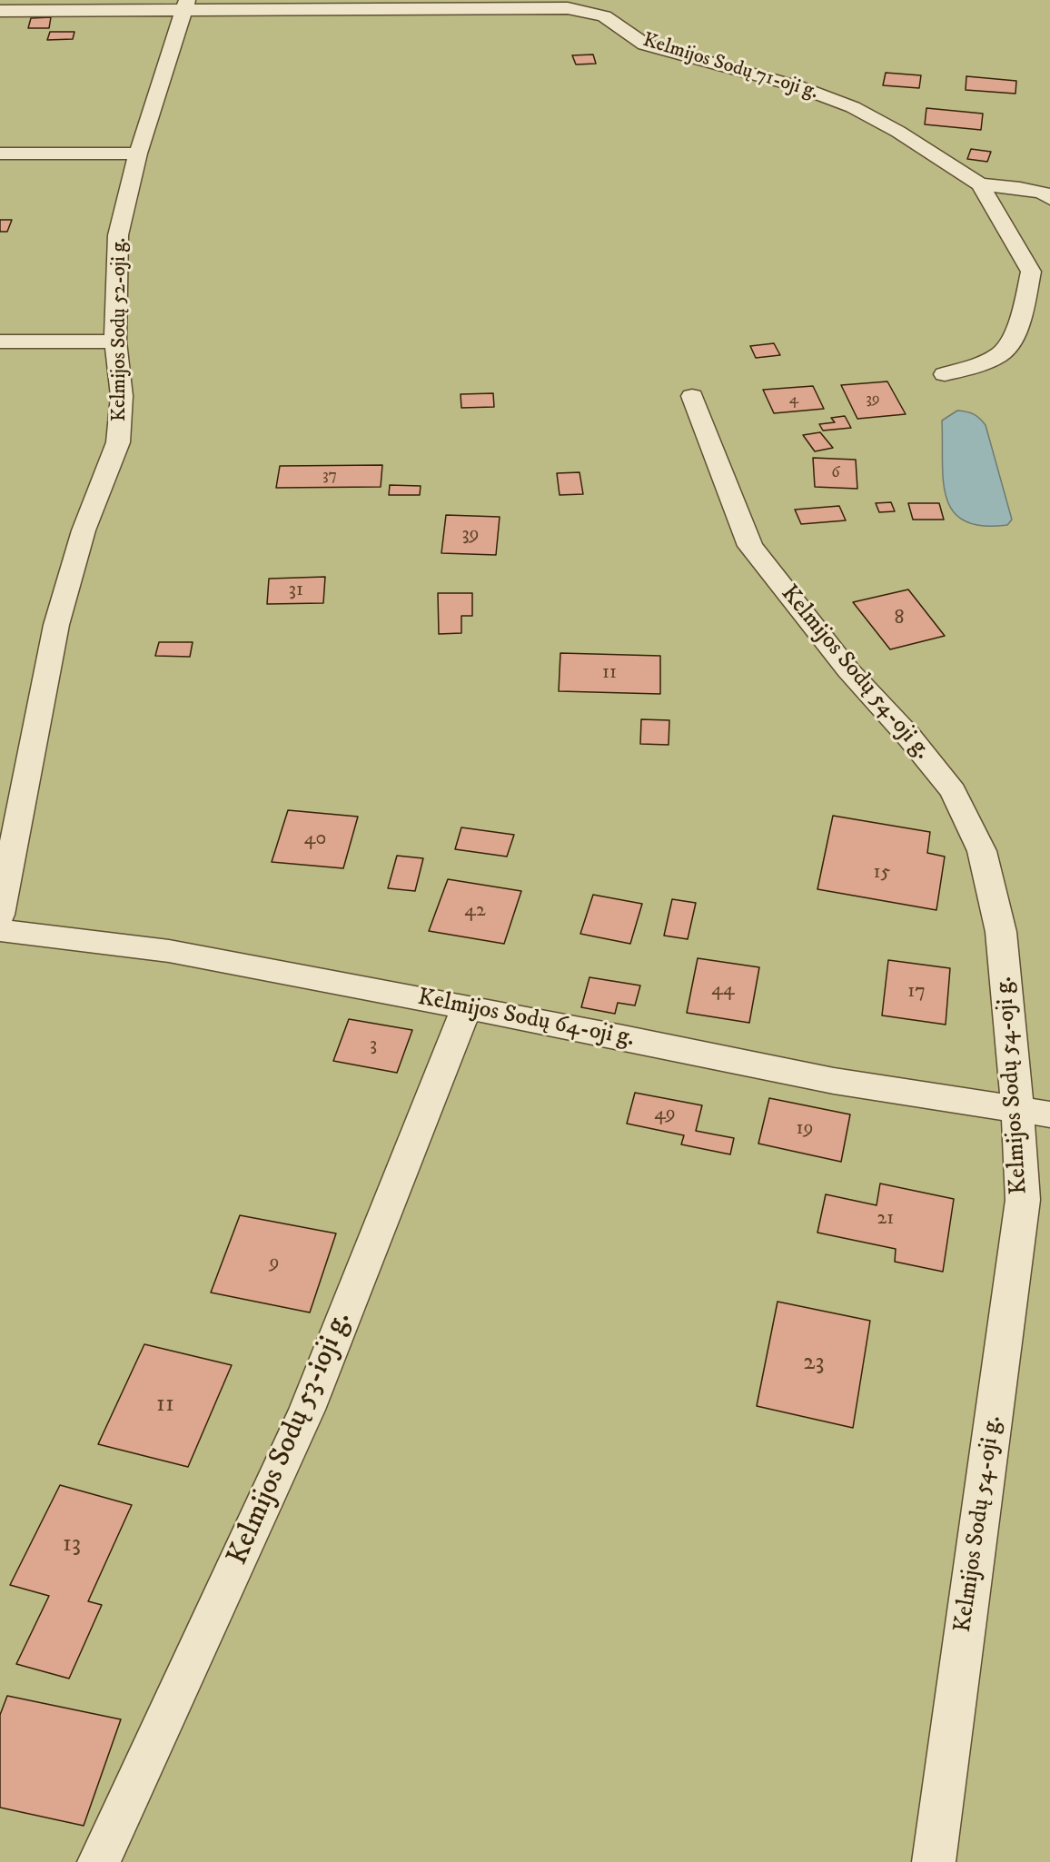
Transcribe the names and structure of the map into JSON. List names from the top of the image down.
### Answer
{
  "streets": {
    "street": [
      "Kelmijos Sodų 71-oji g.",
      "Kelmijos Sodų 52-oji g.",
      "Kelmijos Sodų 54-oji g.",
      "Kelmijos Sodų 64-oji g.",
      "Kelmijos Sodų 53-ioji g."
    ]
  },
  "crossings": [
    ["Kelmijos Sodų 71-oji g.", "Kelmijos Sodų 52-oji g."],
    ["Kelmijos Sodų 54-oji g.", "Kelmijos Sodų 64-oji g."],
    ["Kelmijos Sodų 64-oji g.", "Kelmijos Sodų 53-ioji g."]
  ],
  "house_numbers": [
    "4",
    "39",
    "6",
    "37",
    "39",
    "31",
    "8",
    "11",
    "40",
    "15",
    "42",
    "44",
    "17",
    "3",
    "49",
    "19",
    "21",
    "9",
    "23",
    "11",
    "13"
  ]
}
